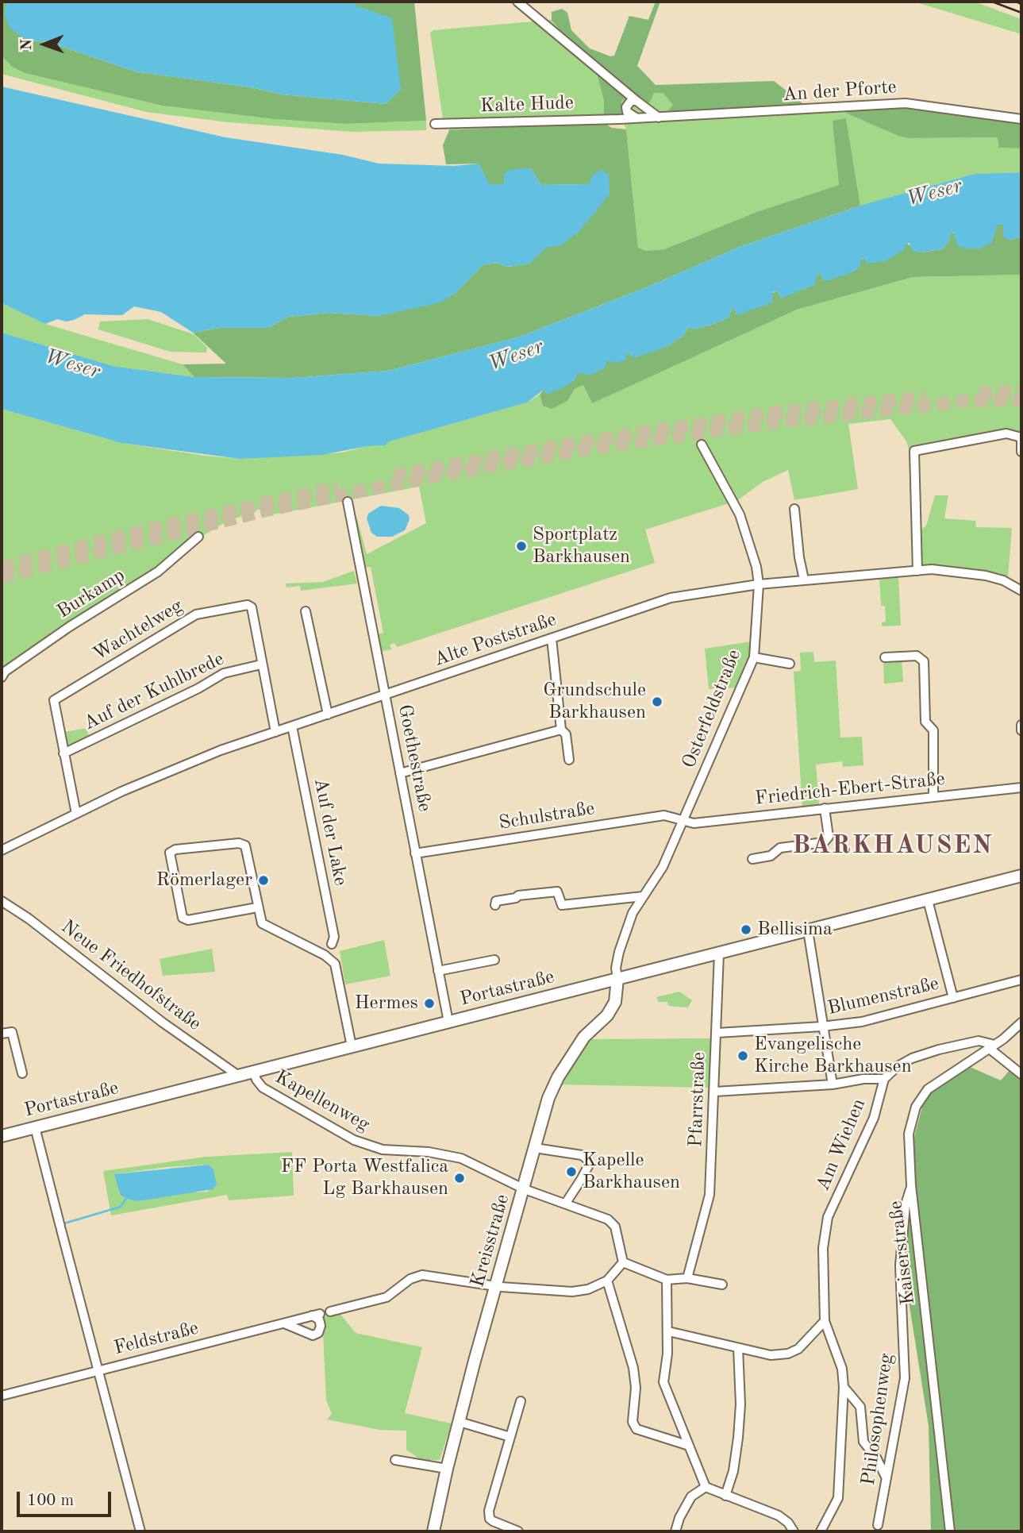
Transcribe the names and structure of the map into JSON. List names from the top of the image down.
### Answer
{
  "streets": {
    "main road": ["Portastraße", "Kreisstraße"],
    "street": [
      "An der Pforte",
      "Kalte Hude",
      "Burkamp",
      "Wachtelweg",
      "Alte Poststraße",
      "Auf der Kuhlbrede",
      "Osterfeldstraße",
      "Goethestraße",
      "Friedrich-Ebert-Straße",
      "Schulstraße",
      "Auf der Lake",
      "Neue Friedhofstraße",
      "Blumenstraße",
      "Pfarrstraße",
      "Kapellenweg",
      "Am Wiehen",
      "Kaiserstraße",
      "Feldstraße",
      "Philosophenweg"
    ]
  },
  "crossings": [
    ["An der Pforte", "Kalte Hude"],
    ["Wachtelweg", "Alte Poststraße"],
    ["Wachtelweg", "Auf der Kuhlbrede"],
    ["Alte Poststraße", "Osterfeldstraße"],
    ["Alte Poststraße", "Goethestraße"],
    ["Alte Poststraße", "Auf der Lake"],
    ["Osterfeldstraße", "Friedrich-Ebert-Straße"],
    ["Osterfeldstraße", "Schulstraße"],
    ["Osterfeldstraße", "Portastraße"],
    ["Osterfeldstraße", "Kreisstraße"],
    ["Goethestraße", "Schulstraße"],
    ["Goethestraße", "Portastraße"],
    ["Friedrich-Ebert-Straße", "Schulstraße"],
    ["Neue Friedhofstraße", "Portastraße"],
    ["Portastraße", "Pfarrstraße"],
    ["Portastraße", "Kapellenweg"],
    ["Portastraße", "Kreisstraße"],
    ["Blumenstraße", "Pfarrstraße"],
    ["Kapellenweg", "Kreisstraße"],
    ["Am Wiehen", "Kaiserstraße"],
    ["Kaiserstraße", "Philosophenweg"]
  ],
  "districts": ["BARKHAUSEN"],
  "water": ["Weser"],
  "places": [
    "Sportplatz Barkhausen",
    "Grundschule Barkhausen",
    "Römerlager",
    "Bellisima",
    "Hermes",
    "Evangelische Kirche Barkhausen",
    "Kapelle Barkhausen",
    "FF Porta Westfalica Lg Barkhausen"
  ],
  "scale_bar": "100 m",
  "north": "left"
}
